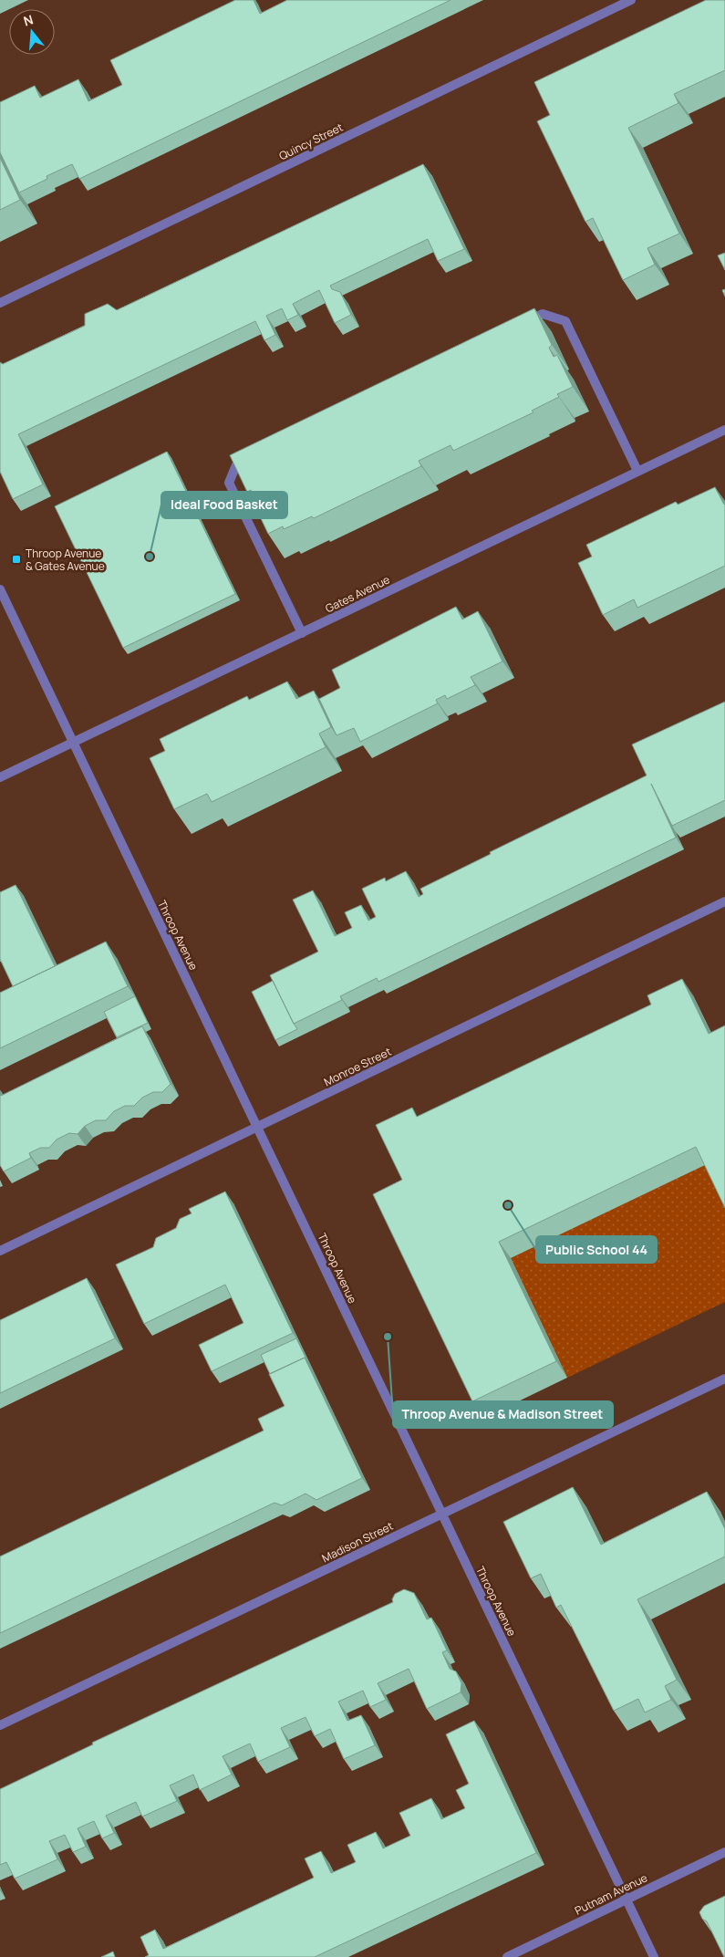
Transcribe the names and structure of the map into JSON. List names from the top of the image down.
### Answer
{
  "streets": {
    "street": [
      "Quincy Street",
      "Gates Avenue",
      "Throop Avenue",
      "Monroe Street",
      "Madison Street",
      "Putnam Avenue"
    ]
  },
  "crossings": [
    ["Gates Avenue", "Throop Avenue"],
    ["Throop Avenue", "Monroe Street"],
    ["Throop Avenue", "Madison Street"],
    ["Throop Avenue", "Putnam Avenue"]
  ],
  "places": {
    "other": ["Ideal Food Basket", "Public School 44", "Throop Avenue & Madison Street"],
    "transit": ["Throop Avenue & Gates Avenue"]
  },
  "north": "top"
}
